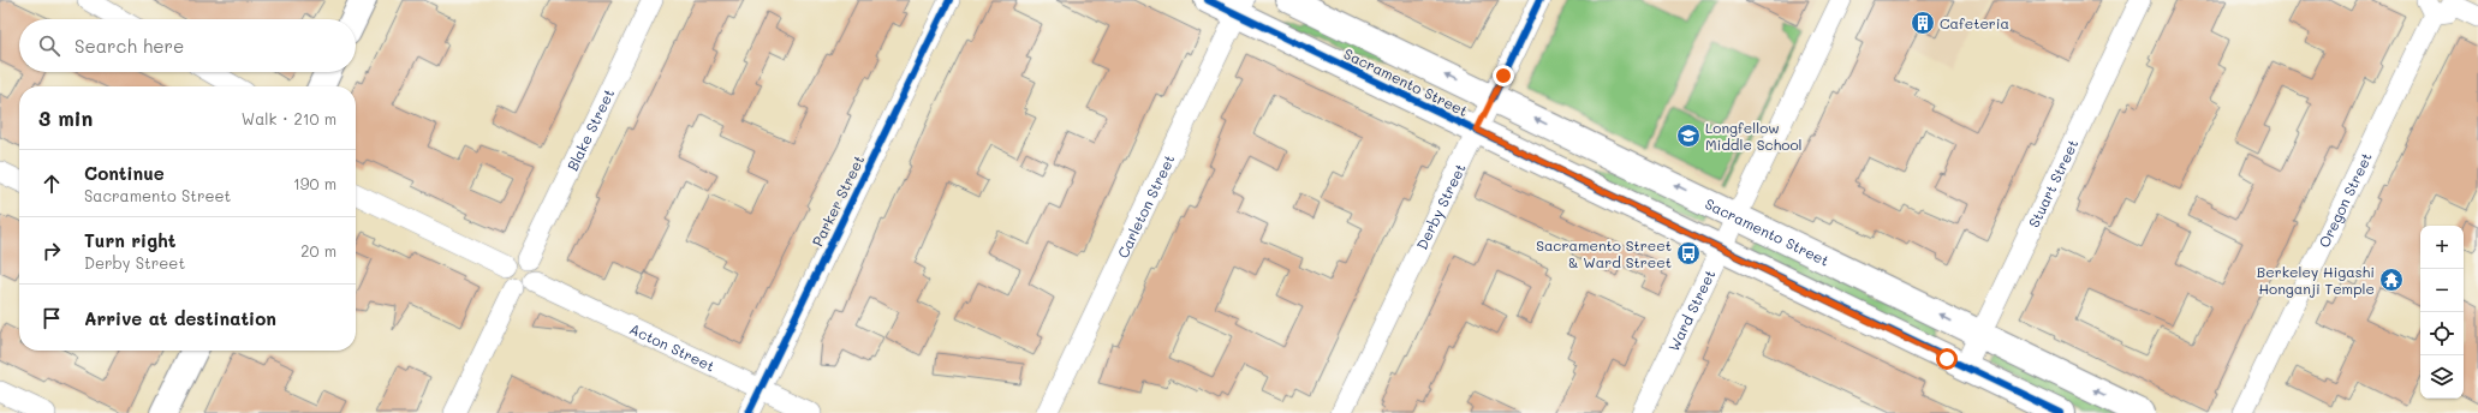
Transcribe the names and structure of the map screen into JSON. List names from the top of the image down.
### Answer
{
  "streets": {
    "street": [
      "Sacramento Street",
      "Blake Street",
      "Stuart Street",
      "Oregon Street",
      "Parker Street",
      "Carleton Street",
      "Derby Street",
      "Ward Street",
      "Acton Street"
    ]
  },
  "crossings": [
    ["Sacramento Street", "Stuart Street"],
    ["Sacramento Street", "Carleton Street"],
    ["Sacramento Street", "Derby Street"],
    ["Sacramento Street", "Ward Street"],
    ["Blake Street", "Acton Street"],
    ["Parker Street", "Acton Street"]
  ],
  "places": {
    "building": ["Cafeteria"],
    "school or university": ["Longfellow Middle School"],
    "bus stop": ["Sacramento Street & Ward Street"],
    "temple": ["Berkeley Higashi Honganji Temple"]
  },
  "page": {
    "search": "Search here",
    "heading": ["3 min", "Walk · 210 m"],
    "list": [
      ["Continue", "Sacramento Street", "190 m"],
      ["Turn right", "Derby Street", "20 m"],
      "Arrive at destination"
    ],
    "map_buttons": ["+", "−"]
  }
}
